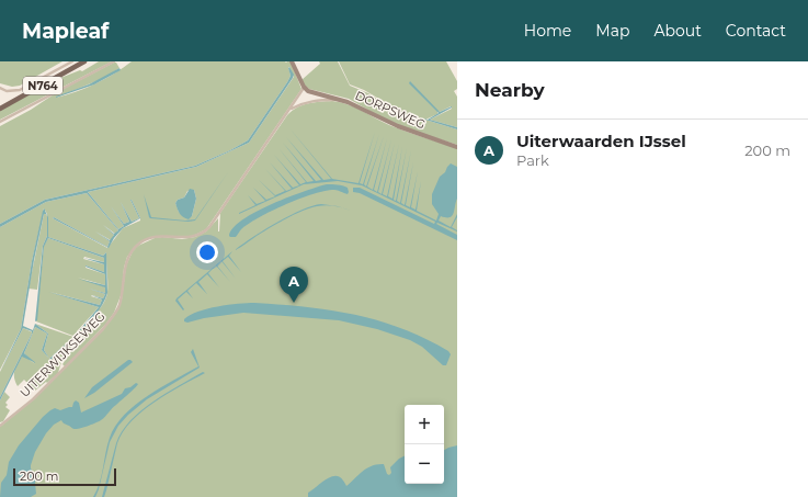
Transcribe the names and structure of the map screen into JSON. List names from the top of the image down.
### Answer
{
  "streets": {
    "main road": ["N764"],
    "street": ["DORPSWEG", "UITERWIJKSEWEG"]
  },
  "crossings": [
    ["DORPSWEG", "UITERWIJKSEWEG"]
  ],
  "scale_bar": "200 m",
  "page": {
    "header": "Mapleaf",
    "nav": [
      "Home",
      "Map",
      "About",
      "Contact"
    ],
    "heading": "Nearby",
    "list": [
      {
        "mark": "A",
        "name": "Uiterwaarden IJssel",
        "note": "Park",
        "value": "200 m"
      }
    ],
    "pins": "A",
    "map_buttons": ["+", "−"],
    "scale": "200 m"
  }
}
